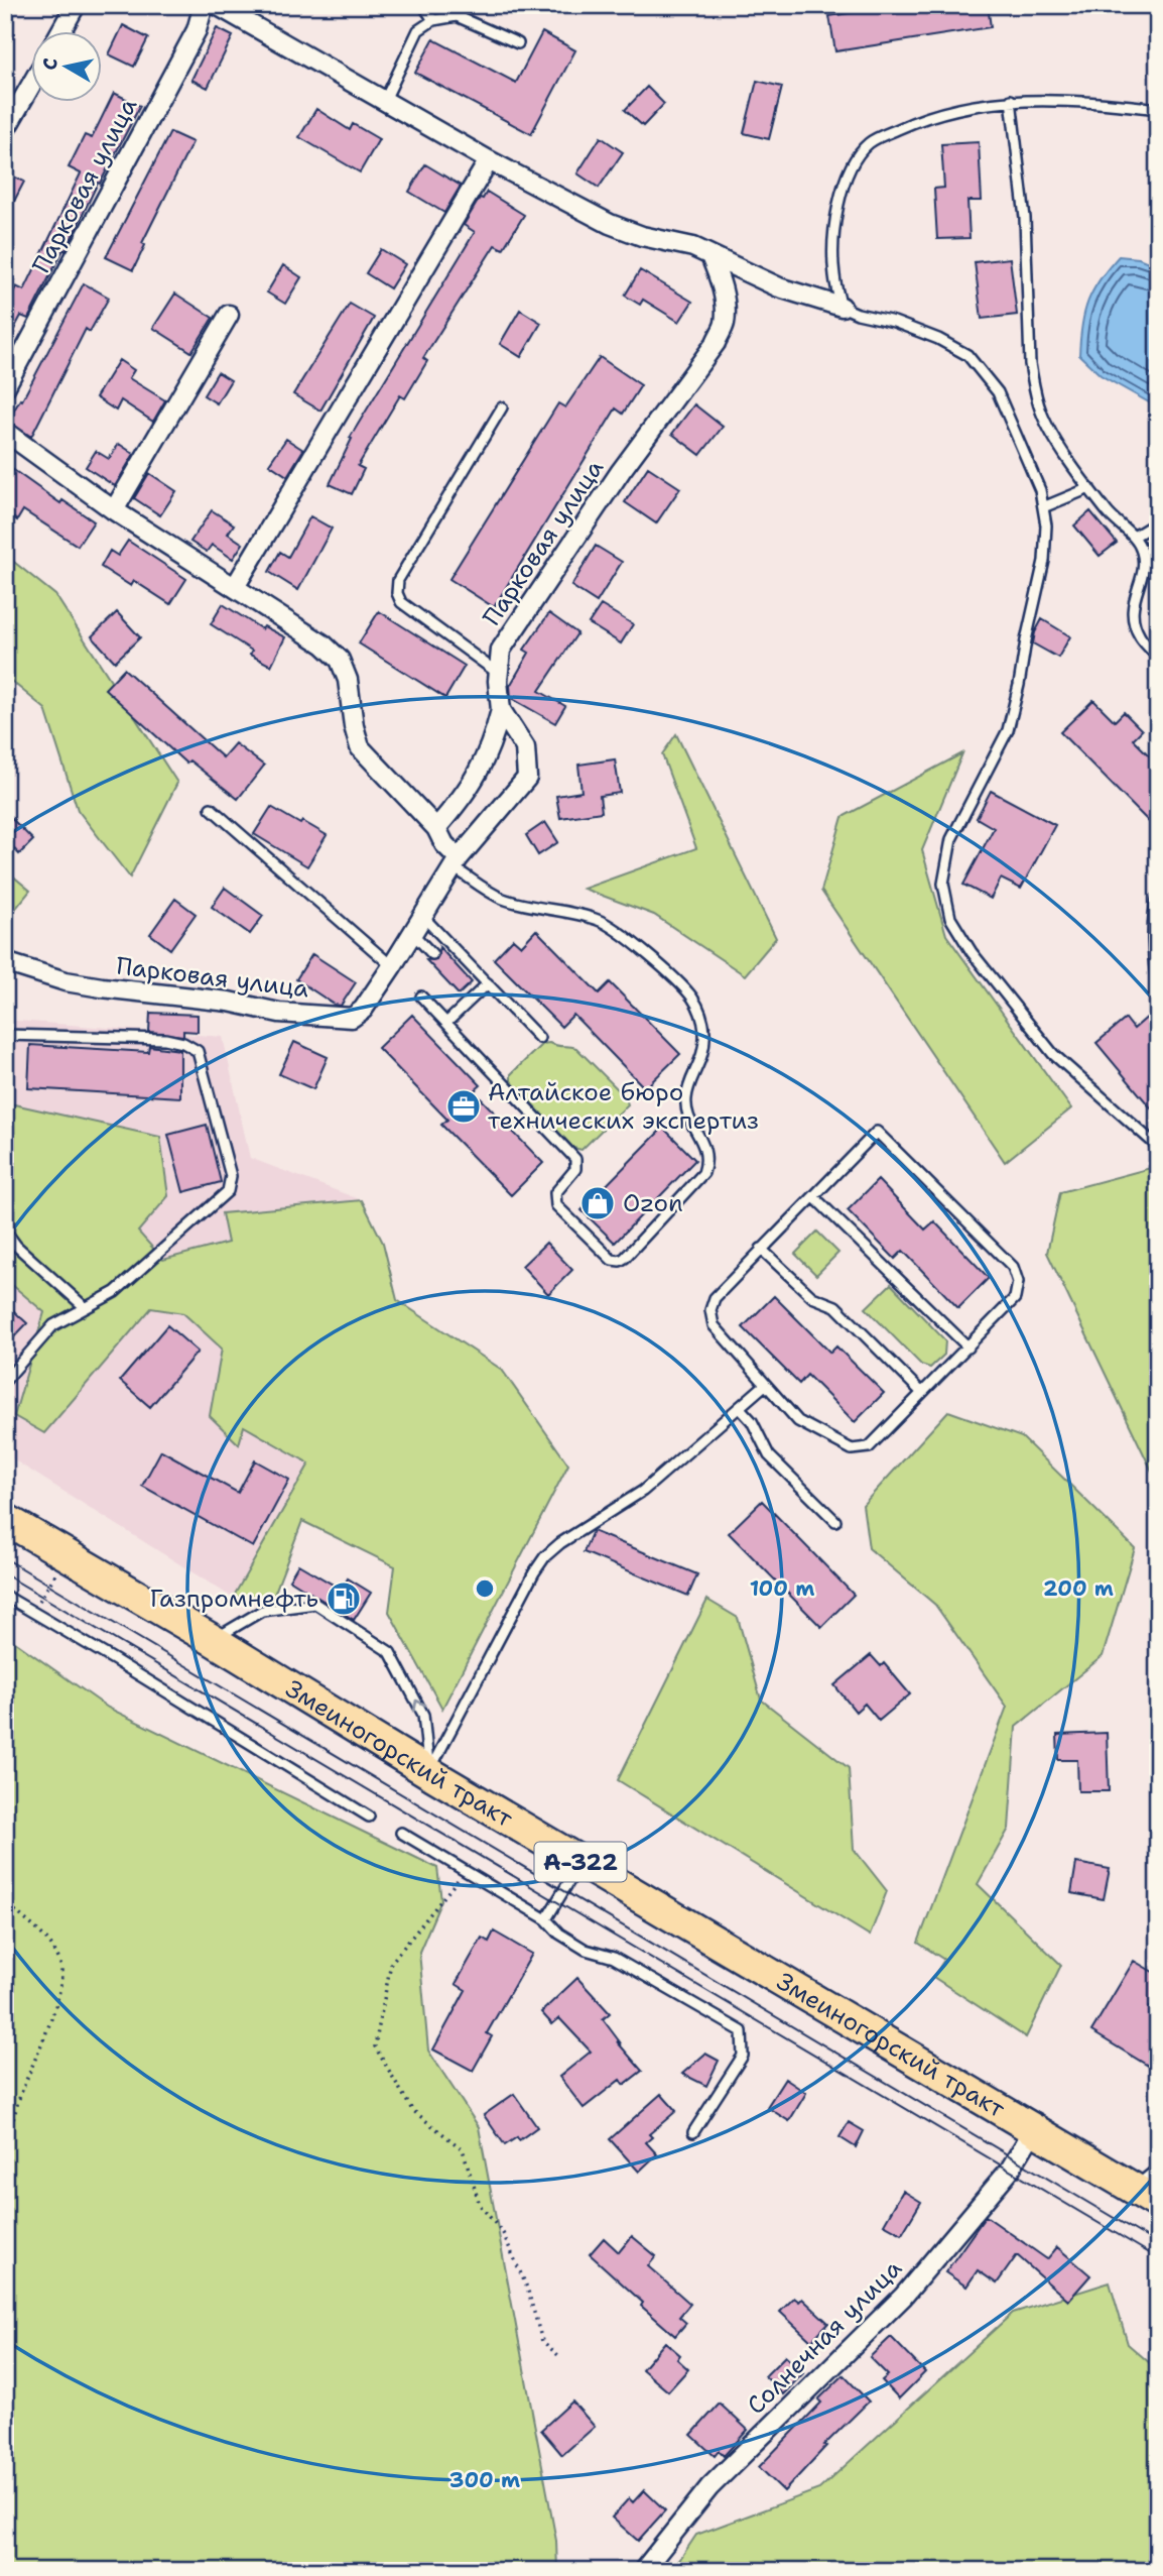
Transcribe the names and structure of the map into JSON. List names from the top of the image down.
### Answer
{
  "streets": {
    "highway": ["Змеиногорский тракт", "А-322"],
    "street": ["Парковая улица", "Солнечная улица"]
  },
  "crossings": [
    ["Змеиногорский тракт", "Солнечная улица"]
  ],
  "places": {
    "office": ["Алтайское бюро технических экспертиз"],
    "shop": ["Ozon"],
    "fuel station": ["Газпромнефть"]
  },
  "north": "left",
  "rings": ["100 m", "200 m", "300 m"]
}
